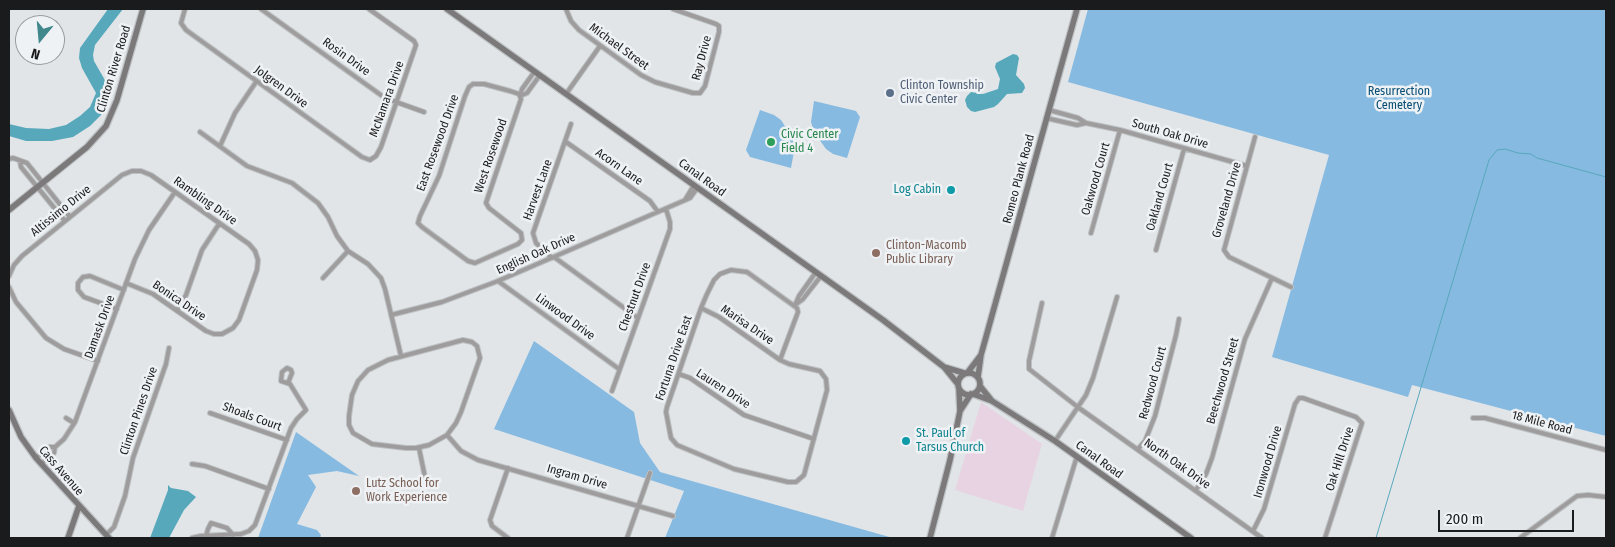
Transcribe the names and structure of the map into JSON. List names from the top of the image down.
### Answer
{
  "streets": {
    "street": [
      "Michael Street",
      "Rosin Drive",
      "Ray Drive",
      "Clinton River Road",
      "Jolgren Drive",
      "McNamara Drive",
      "South Oak Drive",
      "East Rosewood Drive",
      "West Rosewood",
      "Acorn Lane",
      "Canal Road",
      "Romeo Plank Road",
      "Oakwood Court",
      "Harvest Lane",
      "Oakland Court",
      "Groveland Drive",
      "Rambling Drive",
      "Altissimo Drive",
      "English Oak Drive",
      "Chestnut Drive",
      "Bonica Drive",
      "Linwood Drive",
      "Marisa Drive",
      "Damask Drive",
      "Fortuna Drive East",
      "Beechwood Street",
      "Redwood Court",
      "Lauren Drive",
      "Clinton Pines Drive",
      "Shoals Court",
      "18 Mile Road",
      "Oak Hill Drive",
      "Ironwood Drive",
      "North Oak Drive",
      "Cass Avenue",
      "Ingram Drive"
    ]
  },
  "crossings": [
    ["Michael Street", "Ray Drive"],
    ["Rosin Drive", "McNamara Drive"],
    ["Jolgren Drive", "McNamara Drive"],
    ["South Oak Drive", "Romeo Plank Road"],
    ["South Oak Drive", "Oakwood Court"],
    ["South Oak Drive", "Oakland Court"],
    ["South Oak Drive", "Groveland Drive"],
    ["East Rosewood Drive", "West Rosewood"],
    ["Acorn Lane", "Harvest Lane"],
    ["Acorn Lane", "English Oak Drive"],
    ["Canal Road", "Romeo Plank Road"],
    ["Canal Road", "English Oak Drive"],
    ["Harvest Lane", "English Oak Drive"],
    ["Harvest Lane", "Chestnut Drive"],
    ["Groveland Drive", "Beechwood Street"],
    ["Rambling Drive", "Altissimo Drive"],
    ["Rambling Drive", "Bonica Drive"],
    ["Rambling Drive", "Damask Drive"],
    ["English Oak Drive", "Chestnut Drive"],
    ["English Oak Drive", "Linwood Drive"],
    ["Chestnut Drive", "Linwood Drive"],
    ["Bonica Drive", "Damask Drive"],
    ["Marisa Drive", "Fortuna Drive East"],
    ["Marisa Drive", "Lauren Drive"],
    ["Damask Drive", "Cass Avenue"],
    ["Fortuna Drive East", "Lauren Drive"],
    ["Beechwood Street", "North Oak Drive"],
    ["Redwood Court", "North Oak Drive"],
    ["Clinton Pines Drive", "Cass Avenue"],
    ["Oak Hill Drive", "Ironwood Drive"],
    ["Ironwood Drive", "North Oak Drive"]
  ],
  "parks": ["Resurrection Cemetery"],
  "places": [
    "Clinton Township Civic Center",
    "Civic Center Field 4",
    "Log Cabin",
    "Clinton-Macomb Public Library",
    "St. Paul of Tarsus Church",
    "Lutz School for Work Experience"
  ],
  "scale_bar": "200 m",
  "north": "bottom"
}
